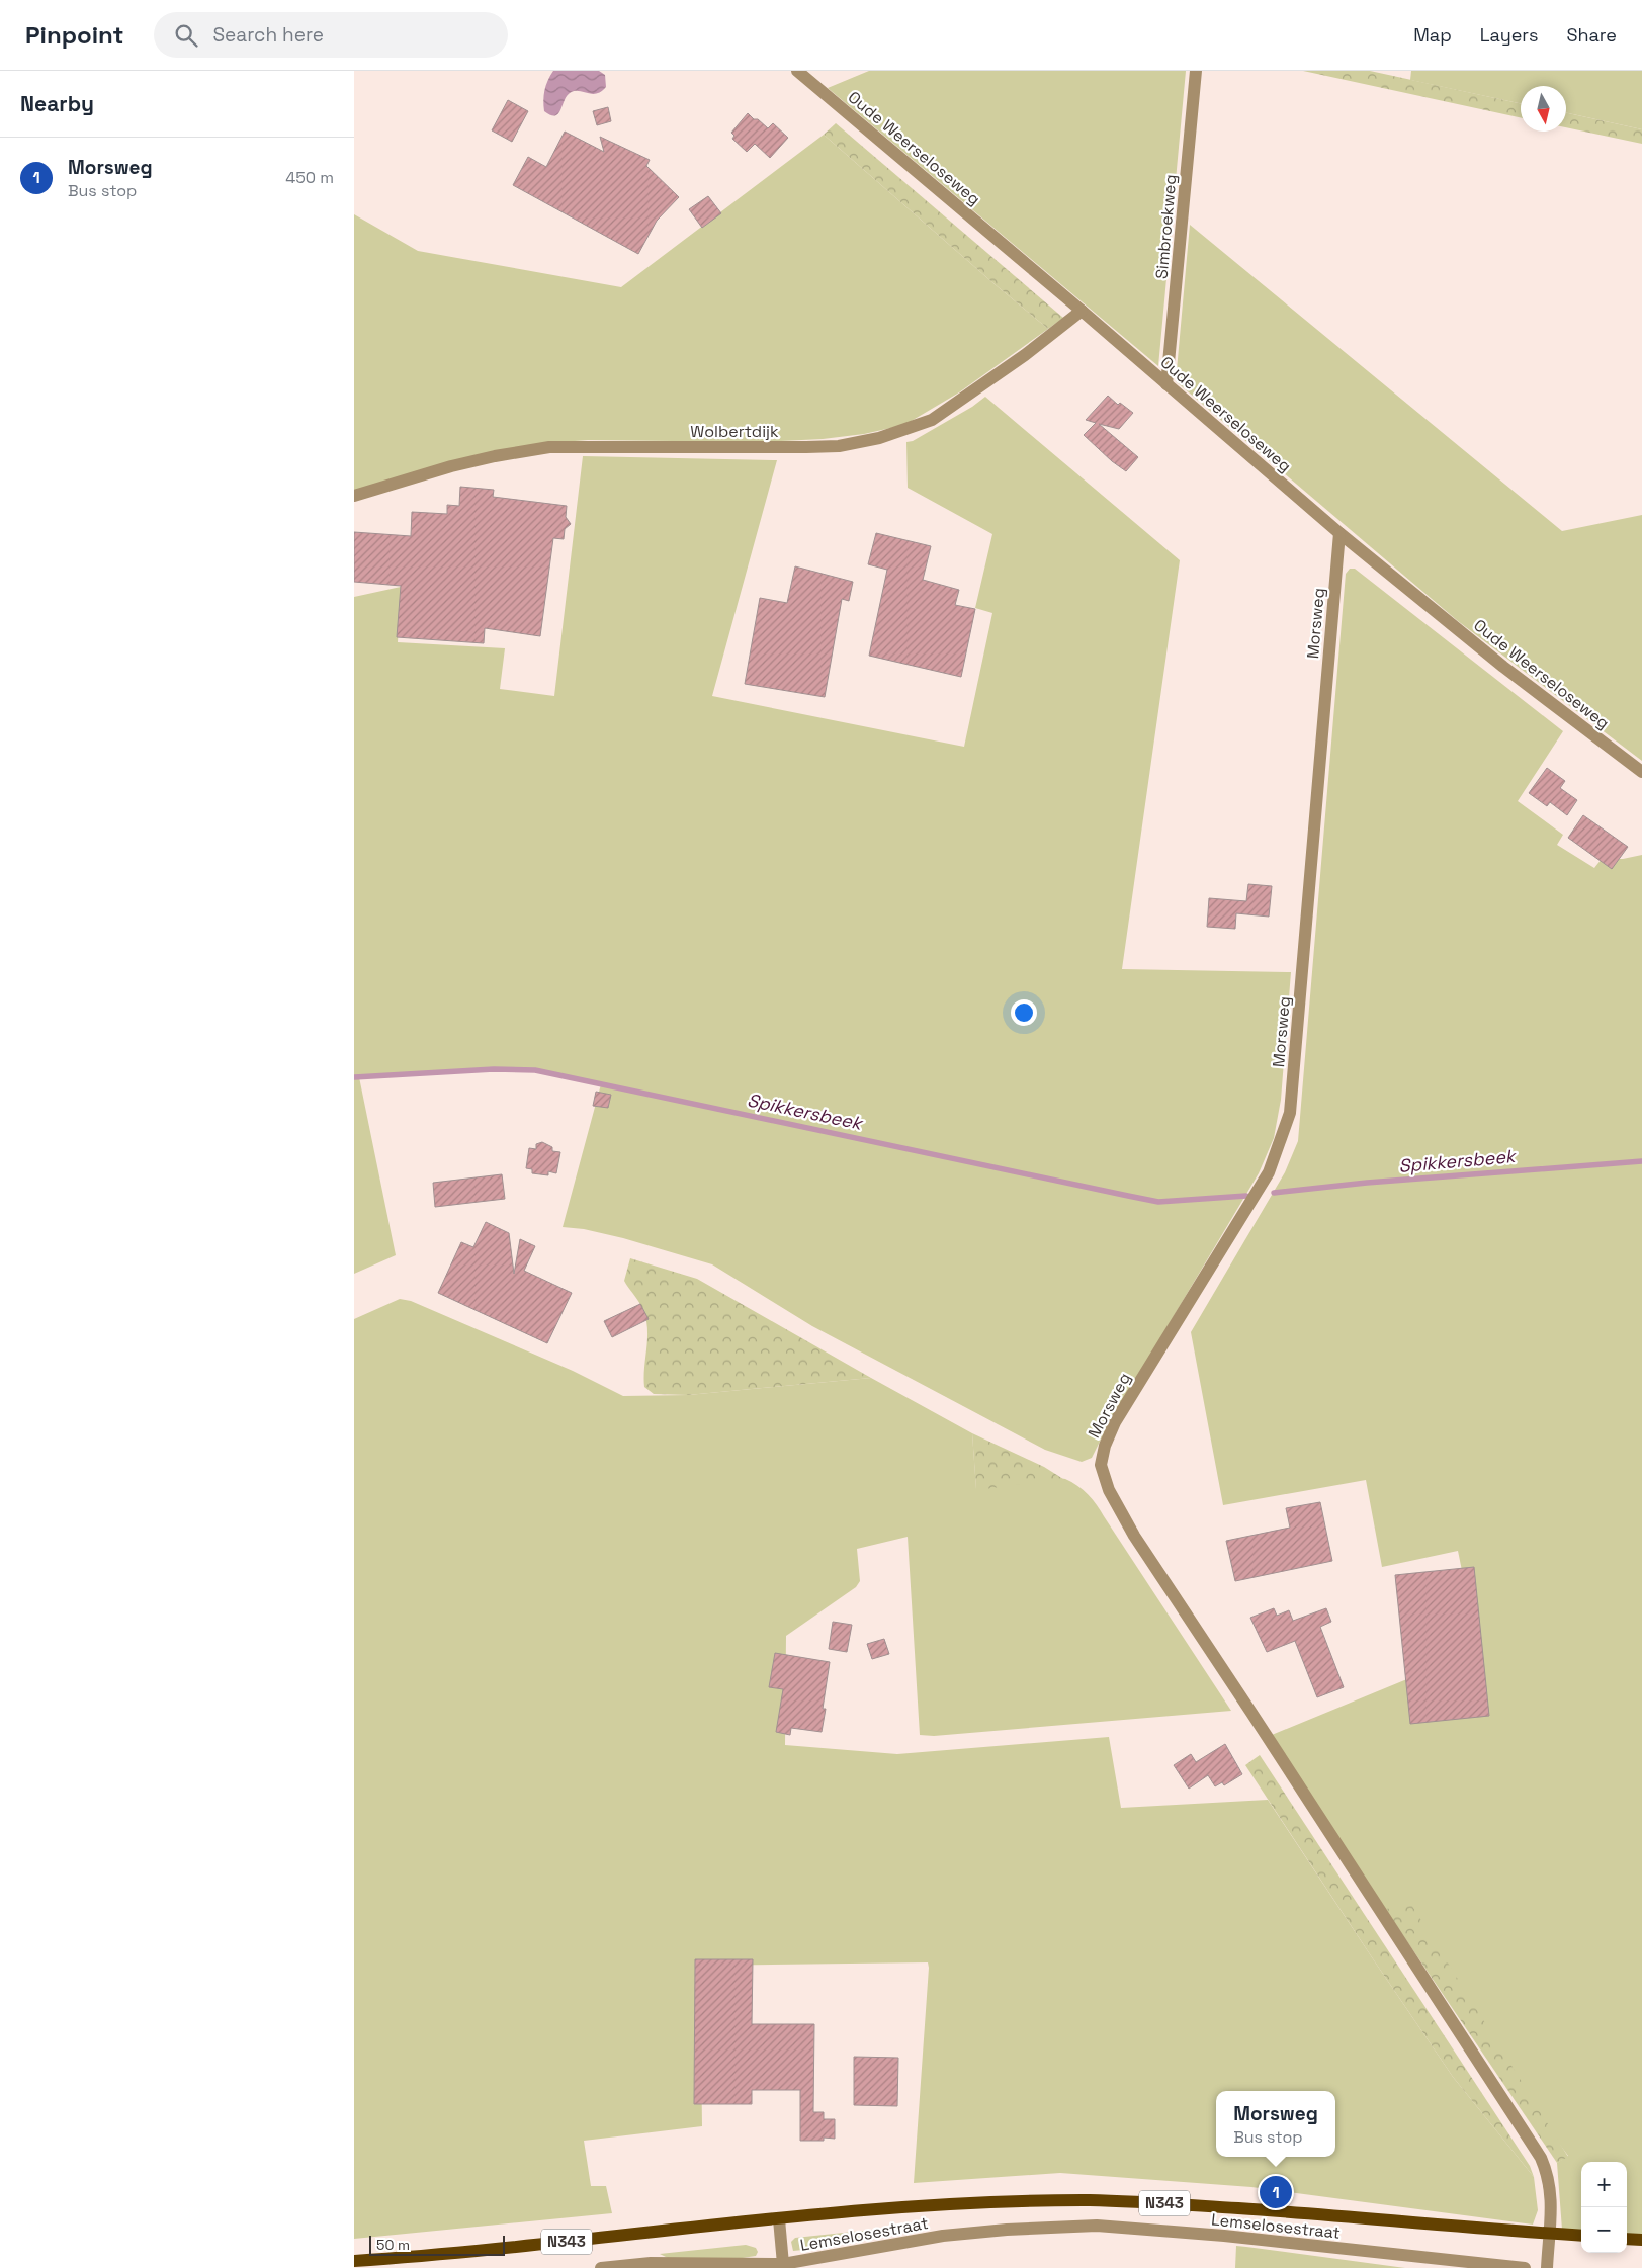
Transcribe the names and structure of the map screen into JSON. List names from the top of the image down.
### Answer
{
  "streets": {
    "main road": ["N343"],
    "street": [
      "Oude Weerseloseweg",
      "Simbroekweg",
      "Wolbertdijk",
      "Morsweg",
      "Lemselosestraat"
    ]
  },
  "crossings": [
    ["Oude Weerseloseweg", "Simbroekweg"],
    ["Oude Weerseloseweg", "Wolbertdijk"],
    ["Oude Weerseloseweg", "Morsweg"],
    ["Morsweg", "N343"],
    ["N343", "Lemselosestraat"]
  ],
  "water": ["Spikkersbeek"],
  "scale_bar": "50 m",
  "north": "bottom",
  "page": {
    "header": "Pinpoint",
    "search": "Search here",
    "nav": ["Map", "Layers", "Share"],
    "heading": "Nearby",
    "list": [
      {
        "mark": "1",
        "name": "Morsweg",
        "note": "Bus stop",
        "value": "450 m"
      }
    ],
    "popup": ["Morsweg", "Bus stop"],
    "map_buttons": ["+", "−"],
    "pins": "1",
    "scale": "50 m"
  }
}
